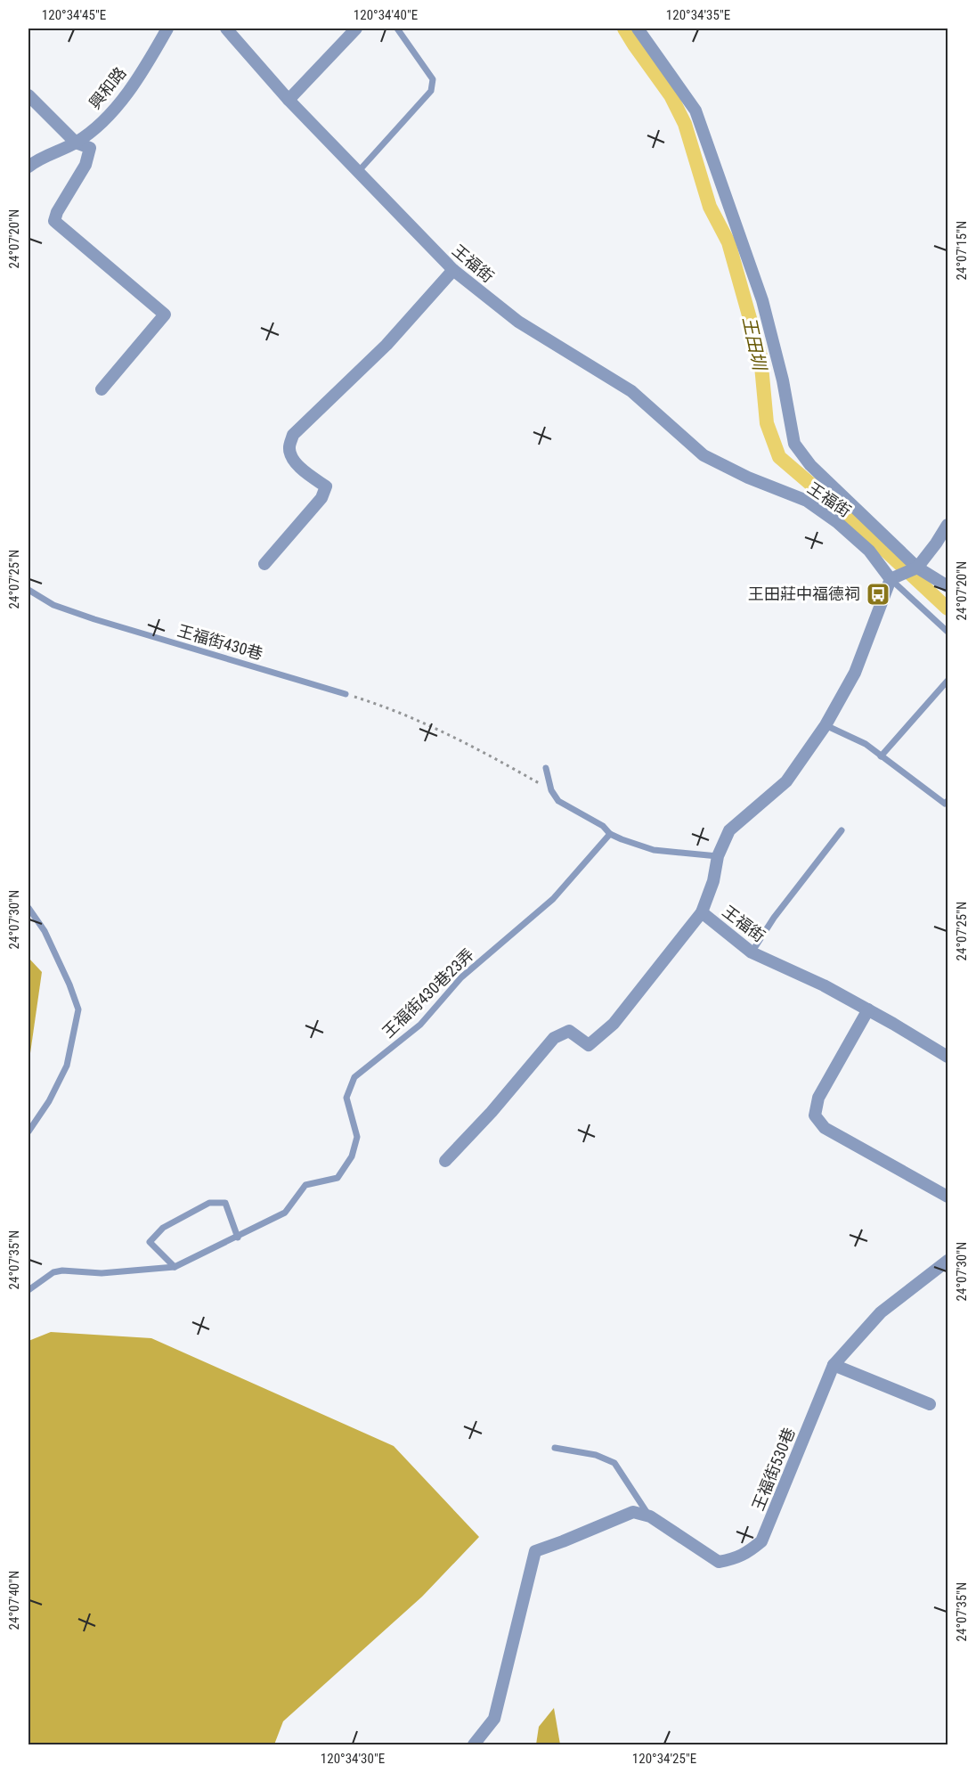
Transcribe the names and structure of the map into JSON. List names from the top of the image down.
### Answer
{
  "streets": {
    "street": ["興和路", "王福街", "王福街530巷"],
    "lane": ["王福街430巷", "王福街430巷23弄"]
  },
  "water": ["王田圳"],
  "places": {
    "bus stop": ["王田莊中福德祠"]
  },
  "coordinates": [
    "120°34'45\"E",
    "120°34'40\"E",
    "120°34'35\"E",
    "24°07'20\"N",
    "24°07'15\"N",
    "24°07'25\"N",
    "24°07'30\"N",
    "24°07'35\"N",
    "24°07'40\"N",
    "120°34'30\"E",
    "120°34'25\"E"
  ]
}
